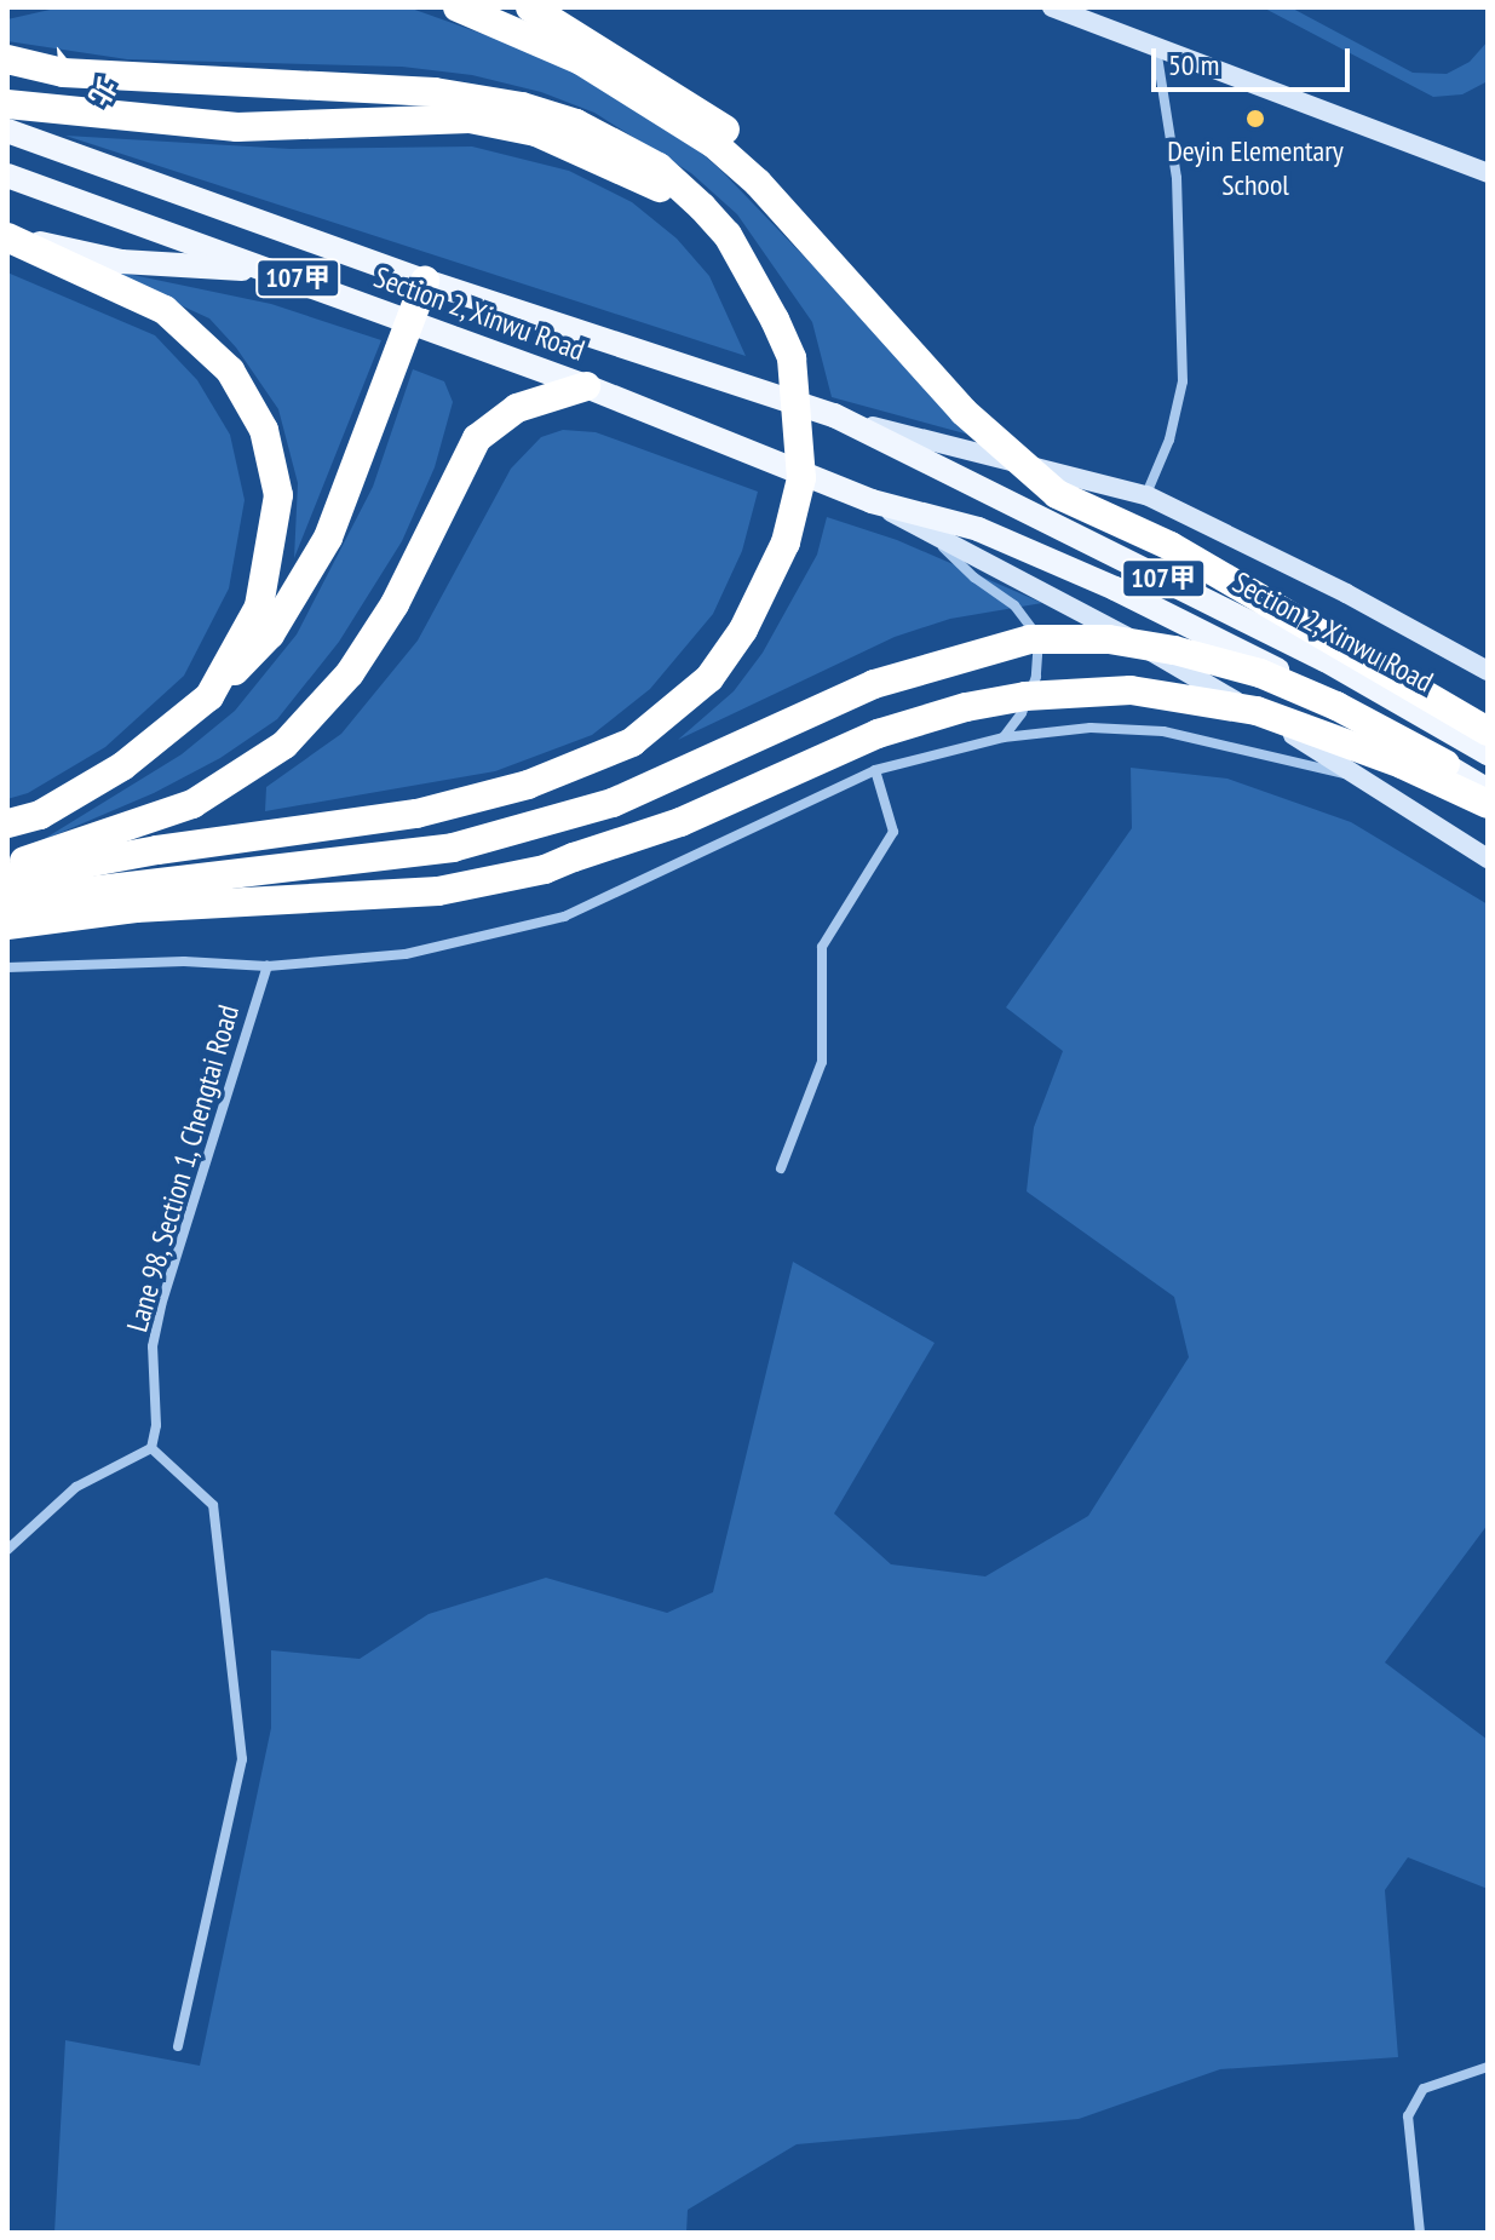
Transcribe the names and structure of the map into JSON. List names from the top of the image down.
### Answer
{
  "streets": {
    "main road": ["107甲", "Section 2, Xinwu Road"],
    "street": ["Lane 98, Section 1, Chengtai Road"]
  },
  "crossings": [
    ["Section 2, Xinwu Road", "Lane 98, Section 1, Chengtai Road"]
  ],
  "places": ["Deyin Elementary School"],
  "scale_bar": "50 m",
  "north": "bottom right"
}
